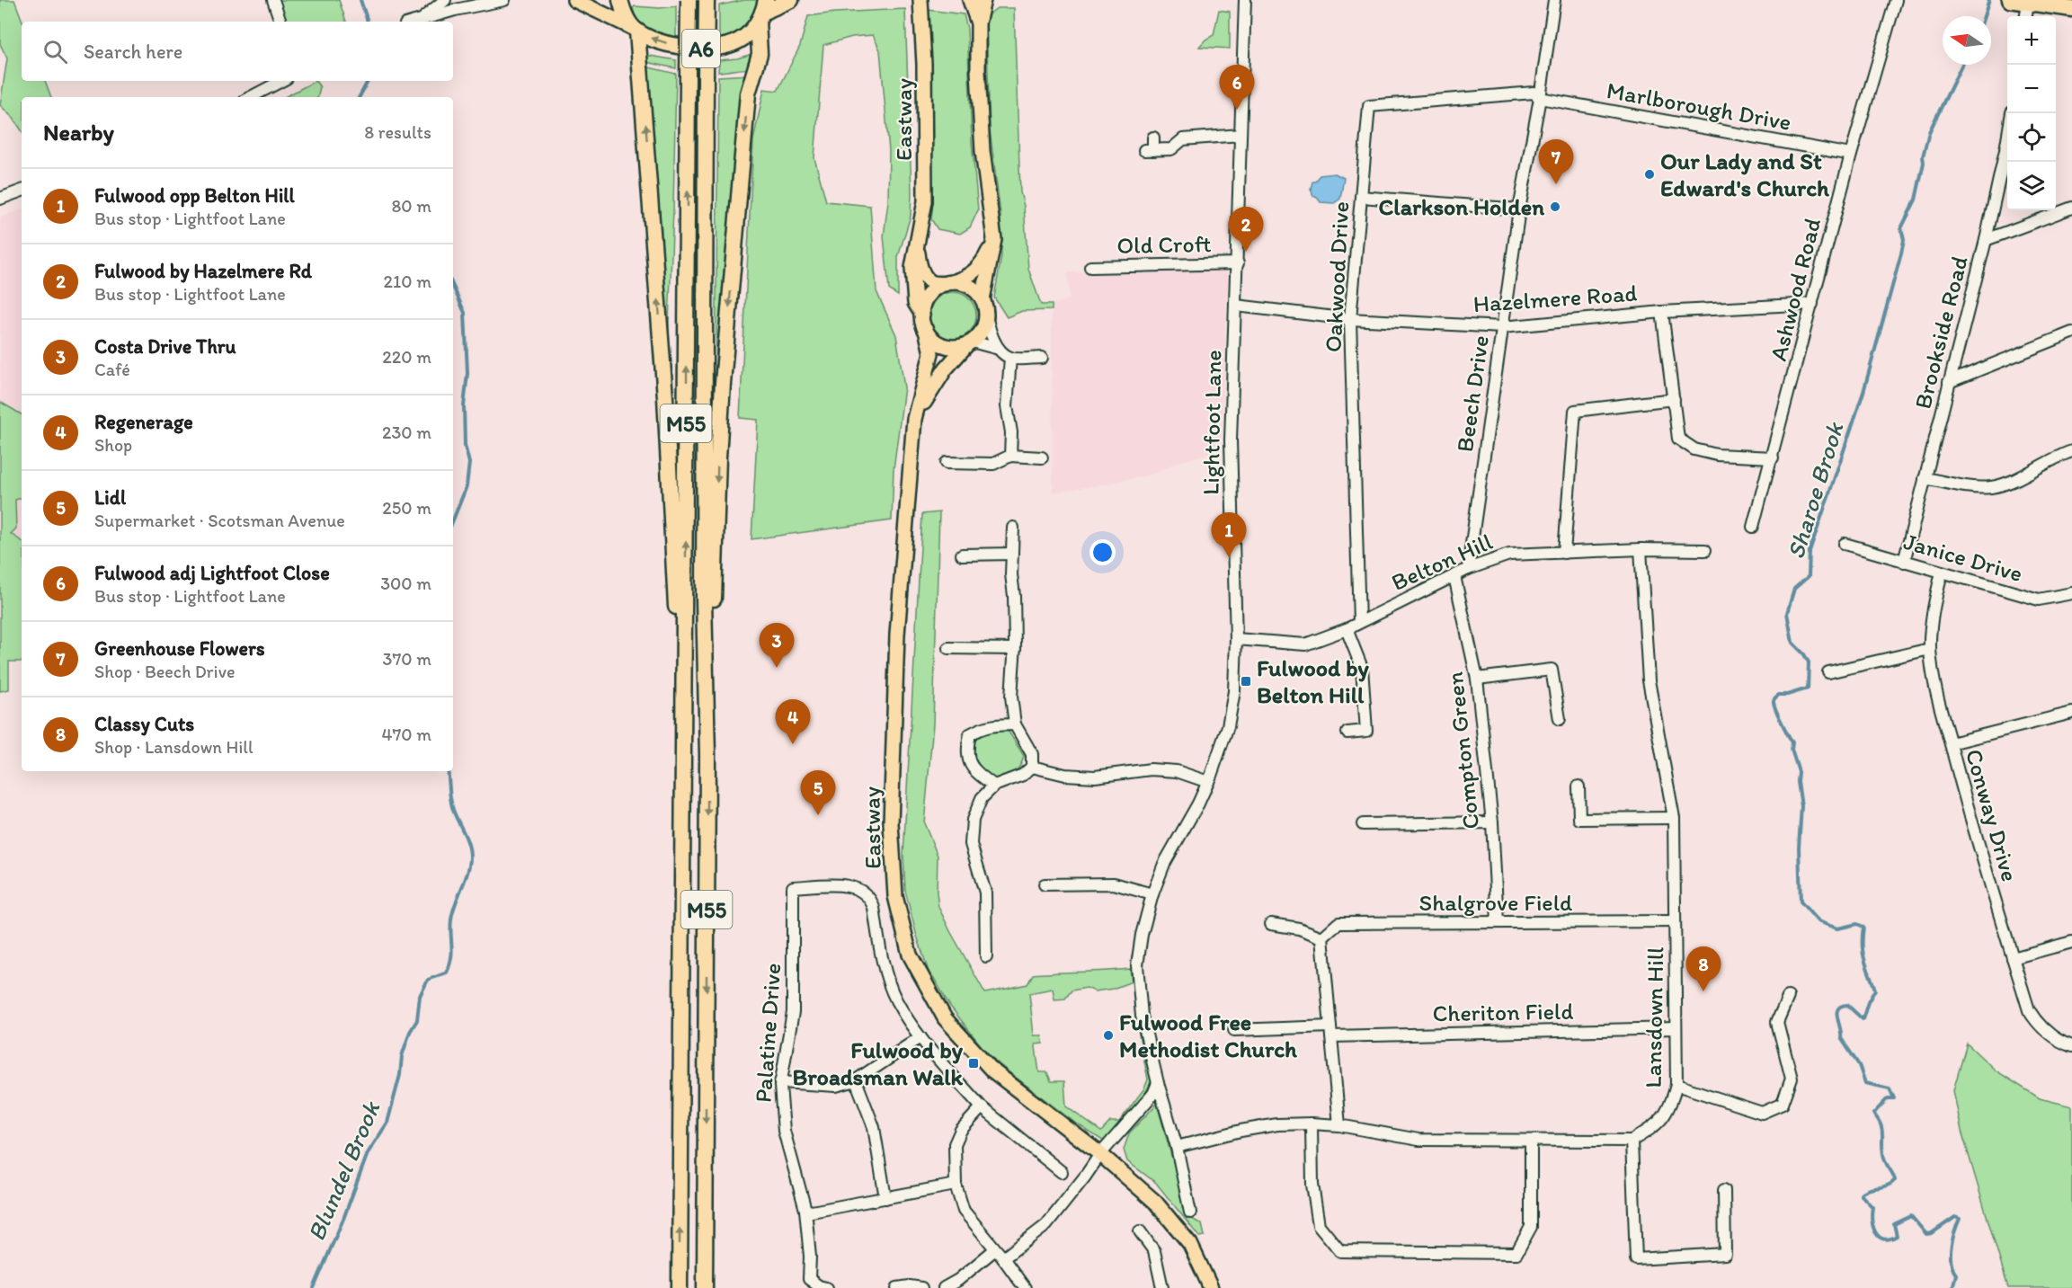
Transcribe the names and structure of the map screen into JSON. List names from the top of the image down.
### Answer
{
  "streets": {
    "highway": ["A6", "M55"],
    "main road": ["Eastway"],
    "street": [
      "Marlborough Drive",
      "Old Croft",
      "Oakwood Drive",
      "Ashwood Road",
      "Hazelmere Road",
      "Brookside Road",
      "Beech Drive",
      "Lightfoot Lane",
      "Janice Drive",
      "Belton Hill",
      "Compton Green",
      "Conway Drive",
      "Shalgrove Field",
      "Cheriton Field",
      "Lansdown Hill",
      "Palatine Drive"
    ]
  },
  "crossings": [
    ["A6", "M55"],
    ["Marlborough Drive", "Oakwood Drive"],
    ["Marlborough Drive", "Ashwood Road"],
    ["Marlborough Drive", "Beech Drive"],
    ["Old Croft", "Lightfoot Lane"],
    ["Oakwood Drive", "Hazelmere Road"],
    ["Oakwood Drive", "Beech Drive"],
    ["Oakwood Drive", "Belton Hill"],
    ["Ashwood Road", "Hazelmere Road"],
    ["Hazelmere Road", "Beech Drive"],
    ["Hazelmere Road", "Lightfoot Lane"],
    ["Brookside Road", "Janice Drive"],
    ["Beech Drive", "Belton Hill"],
    ["Lightfoot Lane", "Belton Hill"],
    ["Lightfoot Lane", "Lansdown Hill"],
    ["Janice Drive", "Conway Drive"],
    ["Belton Hill", "Compton Green"],
    ["Belton Hill", "Lansdown Hill"],
    ["Compton Green", "Shalgrove Field"],
    ["Shalgrove Field", "Lansdown Hill"],
    ["Cheriton Field", "Lansdown Hill"]
  ],
  "water": ["Sharoe Brook", "Blundel Brook"],
  "places": {
    "other": ["Our Lady and St Edward's Church", "Clarkson Holden", "Fulwood Free Methodist Church"],
    "transit": ["Fulwood by Belton Hill", "Fulwood by Broadsman Walk"]
  },
  "north": "left",
  "page": {
    "map_buttons": ["+", "−"],
    "search": "Search here",
    "pins": [
      "6",
      "7",
      "2",
      "1",
      "3",
      "4",
      "5",
      "8"
    ],
    "heading": ["Nearby", "8 results"],
    "list": [
      {
        "mark": "1",
        "name": "Fulwood opp Belton Hill",
        "note": "Bus stop · Lightfoot Lane",
        "value": "80 m"
      },
      {
        "mark": "2",
        "name": "Fulwood by Hazelmere Rd",
        "note": "Bus stop · Lightfoot Lane",
        "value": "210 m"
      },
      {
        "mark": "3",
        "name": "Costa Drive Thru",
        "note": "Café",
        "value": "220 m"
      },
      {
        "mark": "4",
        "name": "Regenerage",
        "note": "Shop",
        "value": "230 m"
      },
      {
        "mark": "5",
        "name": "Lidl",
        "note": "Supermarket · Scotsman Avenue",
        "value": "250 m"
      },
      {
        "mark": "6",
        "name": "Fulwood adj Lightfoot Close",
        "note": "Bus stop · Lightfoot Lane",
        "value": "300 m"
      },
      {
        "mark": "7",
        "name": "Greenhouse Flowers",
        "note": "Shop · Beech Drive",
        "value": "370 m"
      },
      {
        "mark": "8",
        "name": "Classy Cuts",
        "note": "Shop · Lansdown Hill",
        "value": "470 m"
      }
    ]
  }
}
